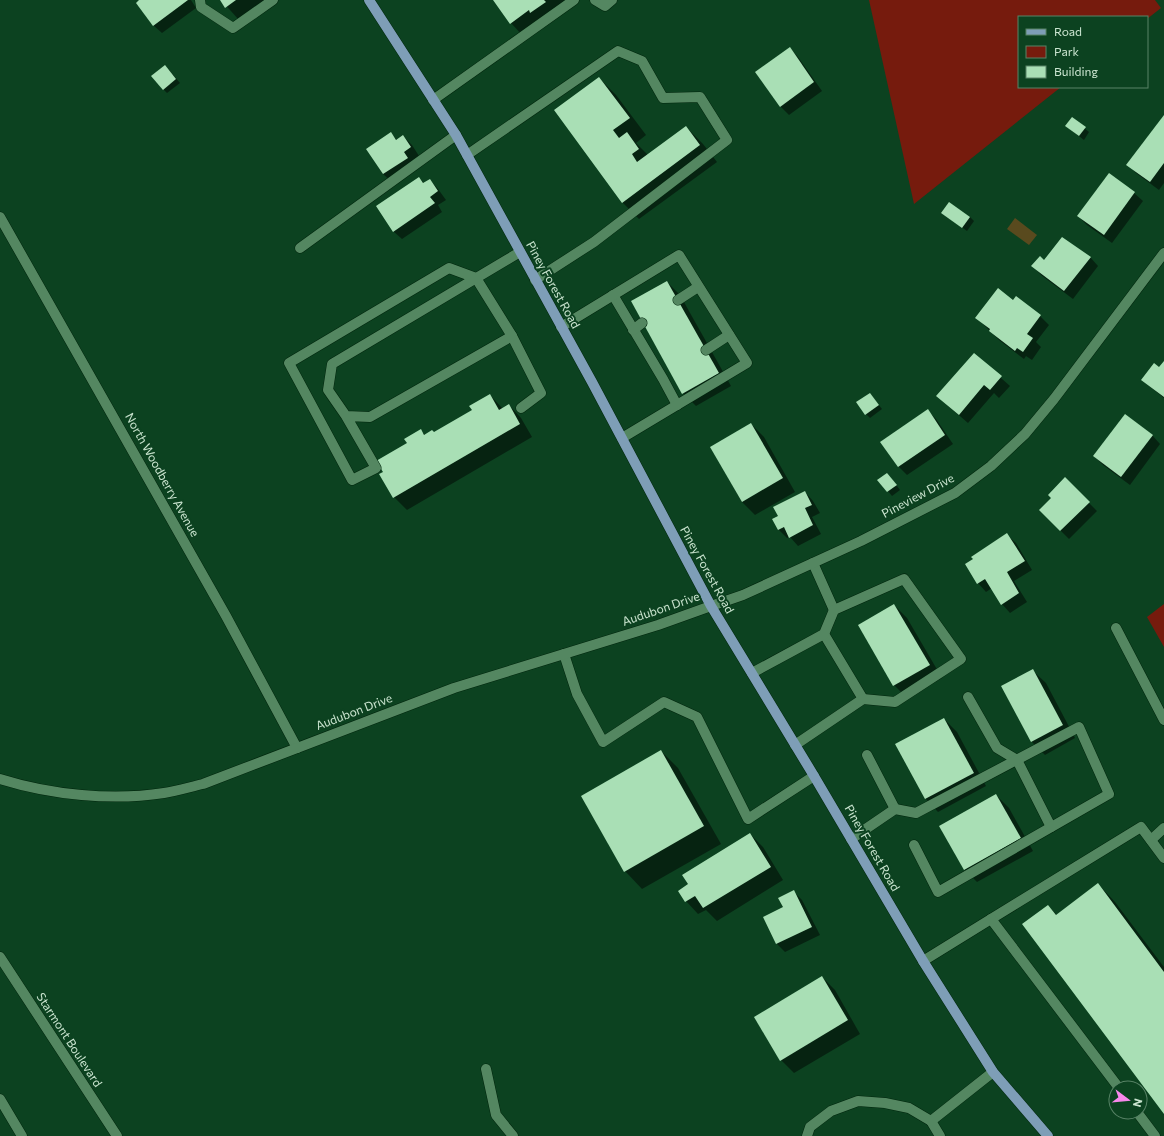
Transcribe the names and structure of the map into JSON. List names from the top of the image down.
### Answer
{
  "streets": {
    "main road": ["Piney Forest Road"],
    "street": [
      "North Woodberry Avenue",
      "Pineview Drive",
      "Audubon Drive",
      "Starmont Boulevard"
    ]
  },
  "crossings": [
    ["Piney Forest Road", "Pineview Drive"],
    ["Piney Forest Road", "Audubon Drive"],
    ["North Woodberry Avenue", "Audubon Drive"],
    ["Pineview Drive", "Audubon Drive"]
  ],
  "legend": ["Road", "Park", "Building"],
  "north": "right"
}
